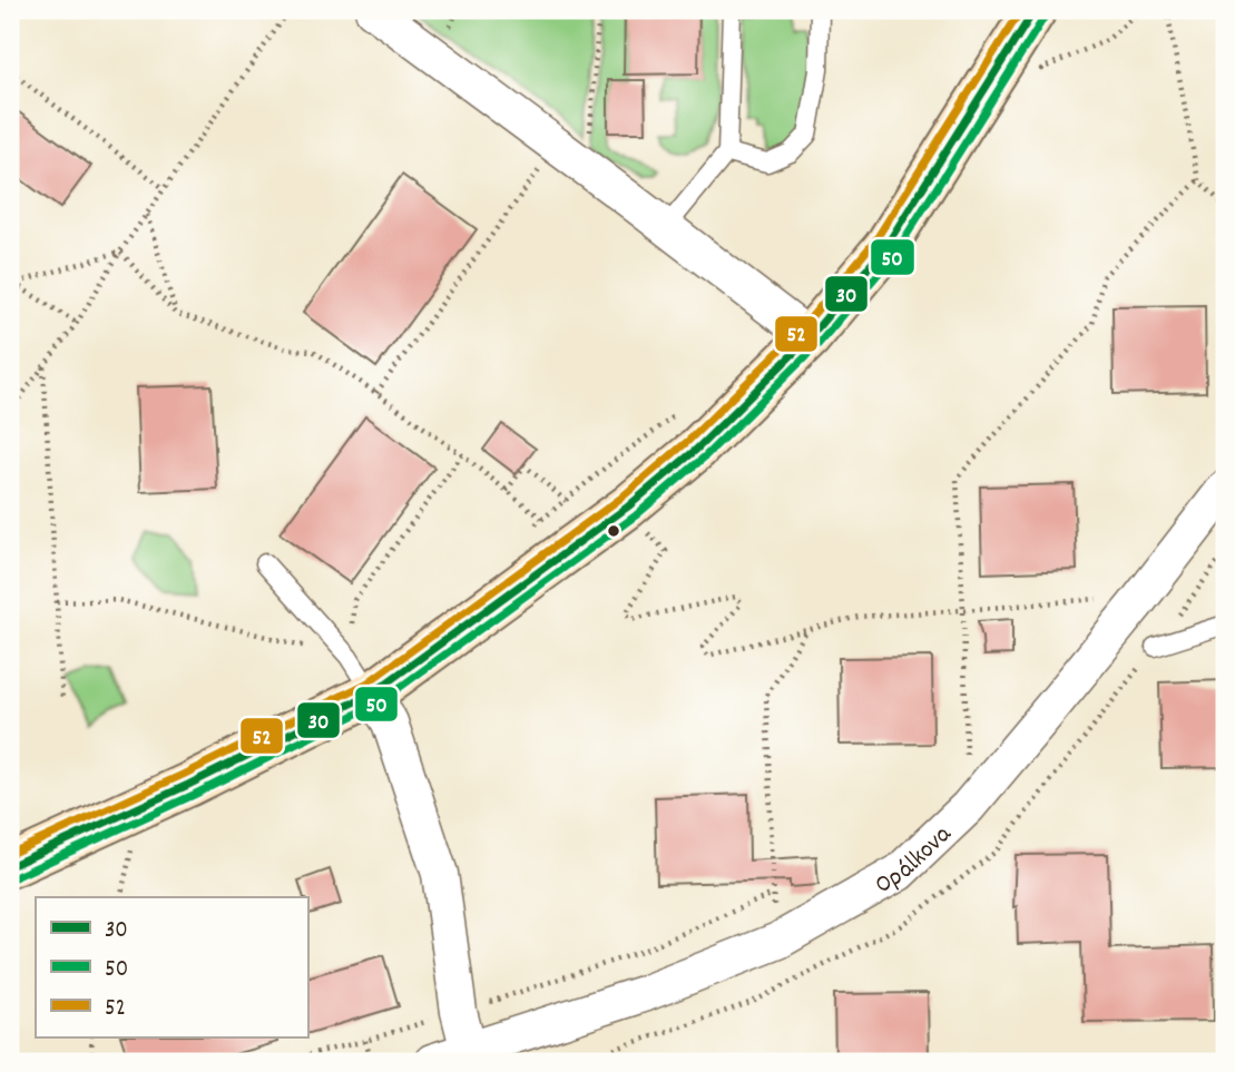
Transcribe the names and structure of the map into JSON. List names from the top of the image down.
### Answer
{
  "streets": {
    "street": ["Opálkova"]
  },
  "lines": ["transit line 30", "transit line 52", "transit line 50"],
  "legend": ["30", "50", "52"]
}
